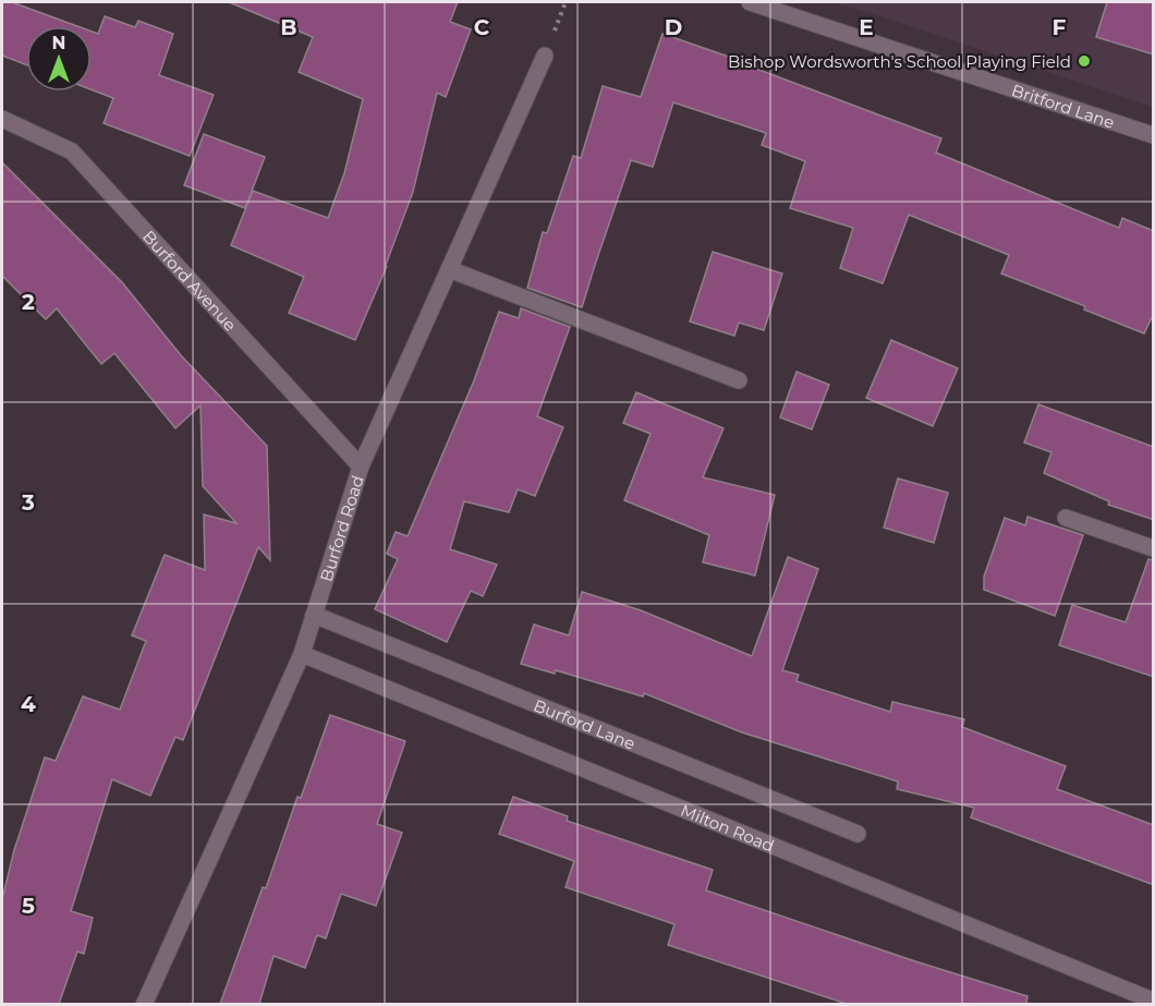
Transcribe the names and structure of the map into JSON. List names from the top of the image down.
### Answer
{
  "streets": {
    "street": [
      "Britford Lane",
      "Burford Avenue",
      "Burford Road",
      "Burford Lane",
      "Milton Road"
    ]
  },
  "crossings": [
    ["Burford Avenue", "Burford Road"],
    ["Burford Road", "Burford Lane"],
    ["Burford Road", "Milton Road"]
  ],
  "places": ["Bishop Wordsworth's School Playing Field"],
  "north": "top",
  "grid": {
    "columns": [
      "B",
      "C",
      "D",
      "E",
      "F"
    ],
    "rows": [
      "2",
      "3",
      "4",
      "5"
    ]
  }
}
